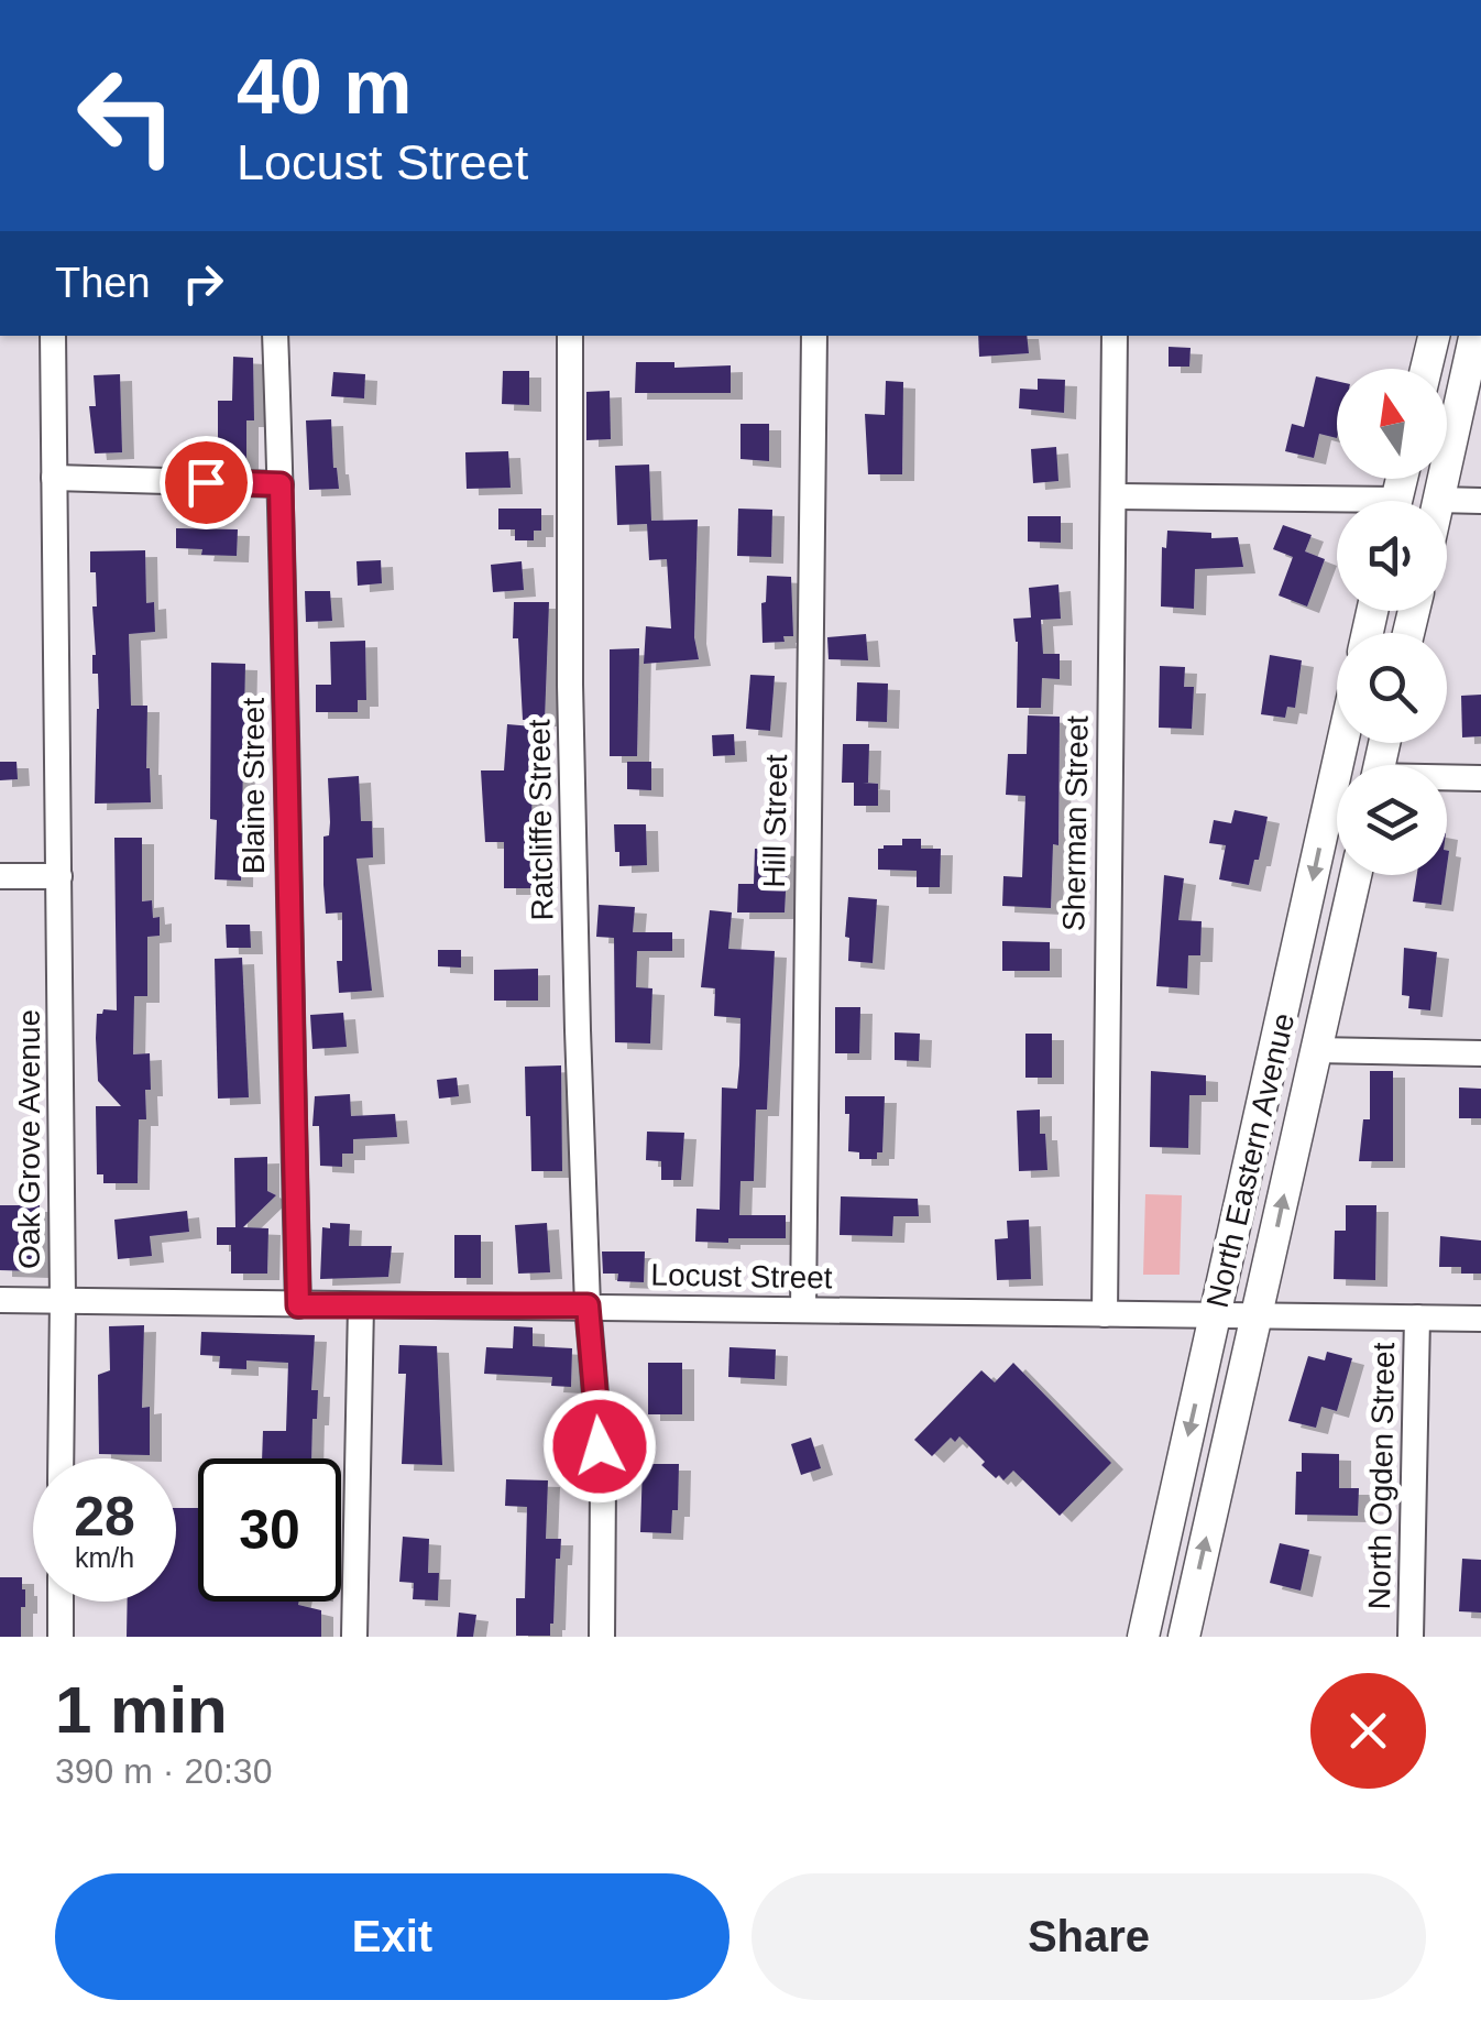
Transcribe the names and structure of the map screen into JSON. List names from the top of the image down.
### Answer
{
  "streets": {
    "main road": ["North Eastern Avenue"],
    "street": [
      "Blaine Street",
      "Ratcliffe Street",
      "Hill Street",
      "Sherman Street",
      "Oak Grove Avenue",
      "Locust Street",
      "North Ogden Street"
    ]
  },
  "crossings": [
    ["Blaine Street", "Locust Street"],
    ["Ratcliffe Street", "Locust Street"],
    ["Hill Street", "Locust Street"],
    ["Sherman Street", "Locust Street"],
    ["Oak Grove Avenue", "Locust Street"],
    ["North Eastern Avenue", "Locust Street"],
    ["Locust Street", "North Ogden Street"]
  ],
  "north": "top",
  "page": {
    "turn": ["40 m", "Locust Street"],
    "then": "Then",
    "speed": "28 km/h",
    "limit": "30",
    "heading": ["1 min", "390 m · 20:30"],
    "buttons": ["Exit", "Share"]
  }
}
